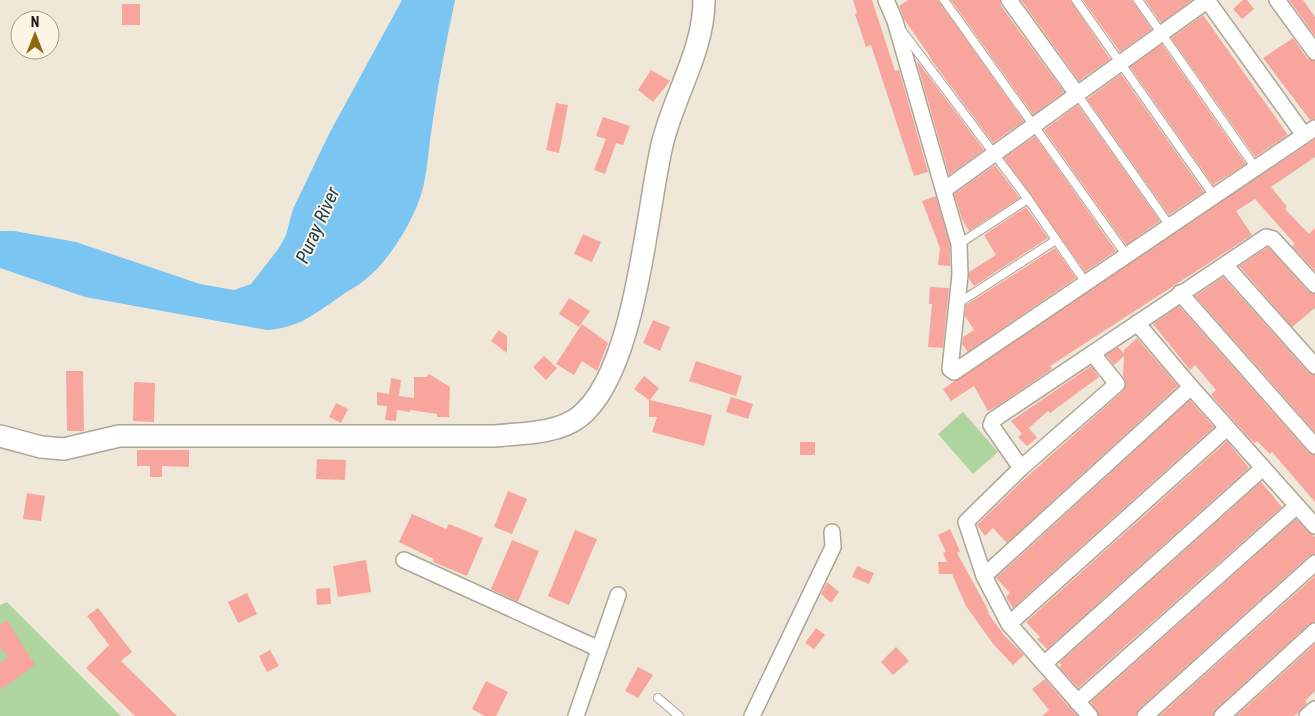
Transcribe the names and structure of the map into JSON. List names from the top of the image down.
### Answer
{
  "water": ["Puray River"],
  "north": "top"
}
